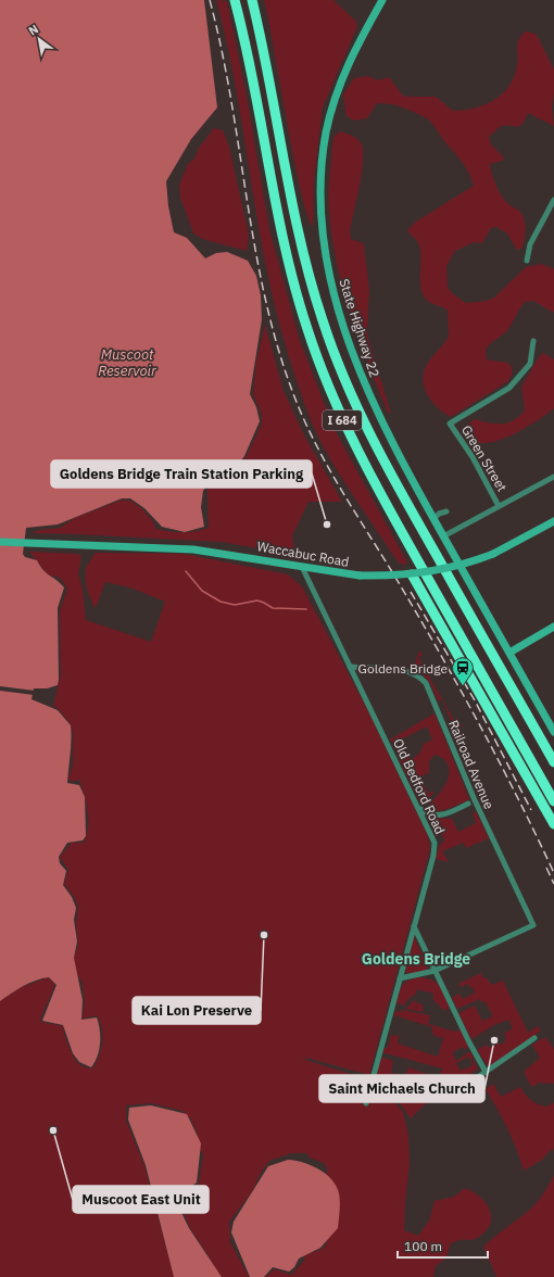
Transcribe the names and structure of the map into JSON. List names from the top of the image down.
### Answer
{
  "streets": {
    "highway": ["I 684"],
    "main road": ["State Highway 22", "Waccabuc Road"],
    "street": ["Green Street", "Railroad Avenue", "Old Bedford Road"]
  },
  "crossings": [
    ["Waccabuc Road", "Old Bedford Road"],
    ["Railroad Avenue", "Old Bedford Road"]
  ],
  "districts": ["Goldens Bridge"],
  "water": ["Muscoot Reservoir"],
  "places": {
    "other": [
      "Goldens Bridge Train Station Parking",
      "Kai Lon Preserve",
      "Saint Michaels Church",
      "Muscoot East Unit"
    ],
    "station": ["Goldens Bridge"]
  },
  "scale_bar": "100 m",
  "north": "top left"
}
